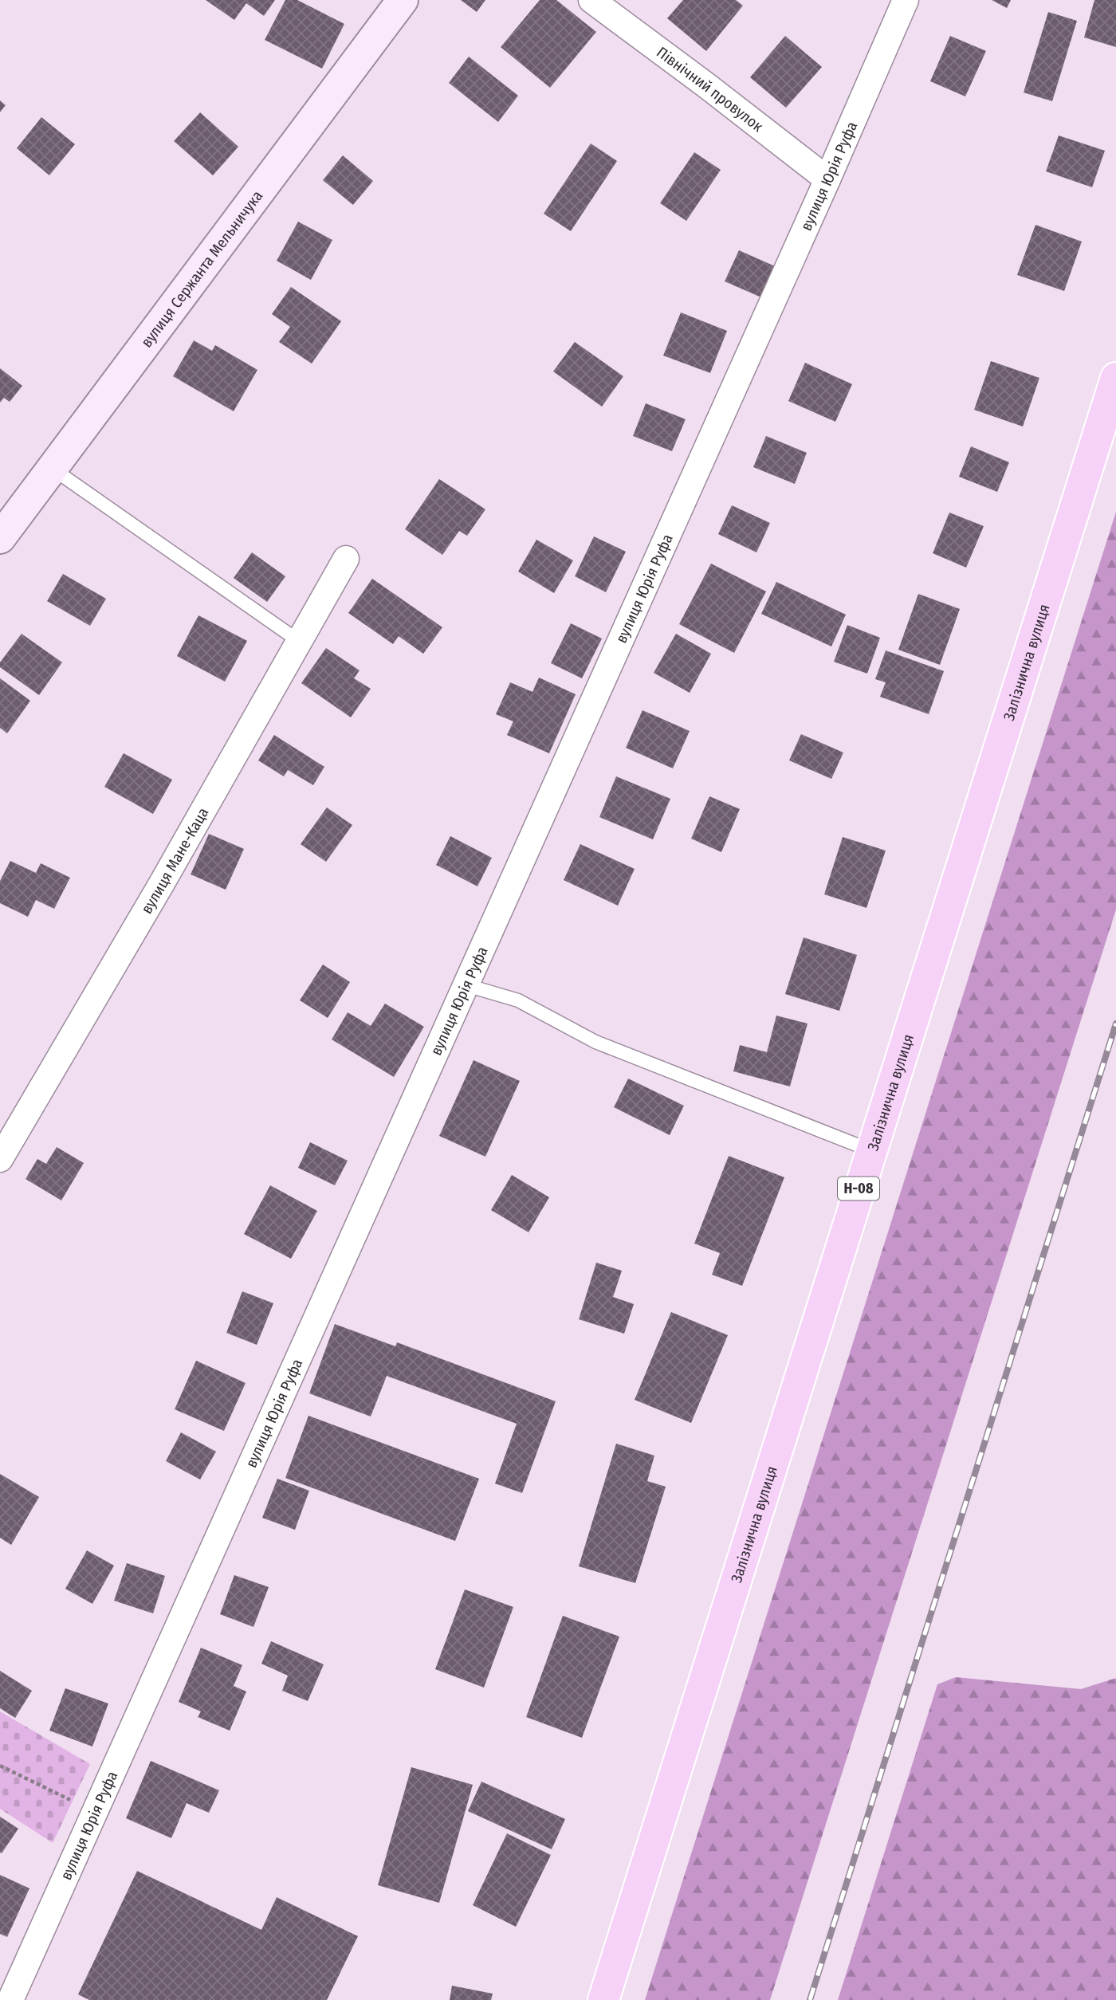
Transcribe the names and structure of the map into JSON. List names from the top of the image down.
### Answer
{
  "streets": {
    "main road": ["Залізнична вулиця", "Н-08"],
    "street": [
      "Північний провулок",
      "вулиця Юрія Руфа",
      "вулиця Сержанта Мельничука",
      "вулиця Мане-Каца"
    ]
  },
  "crossings": [
    ["Північний провулок", "вулиця Юрія Руфа"]
  ]
}
